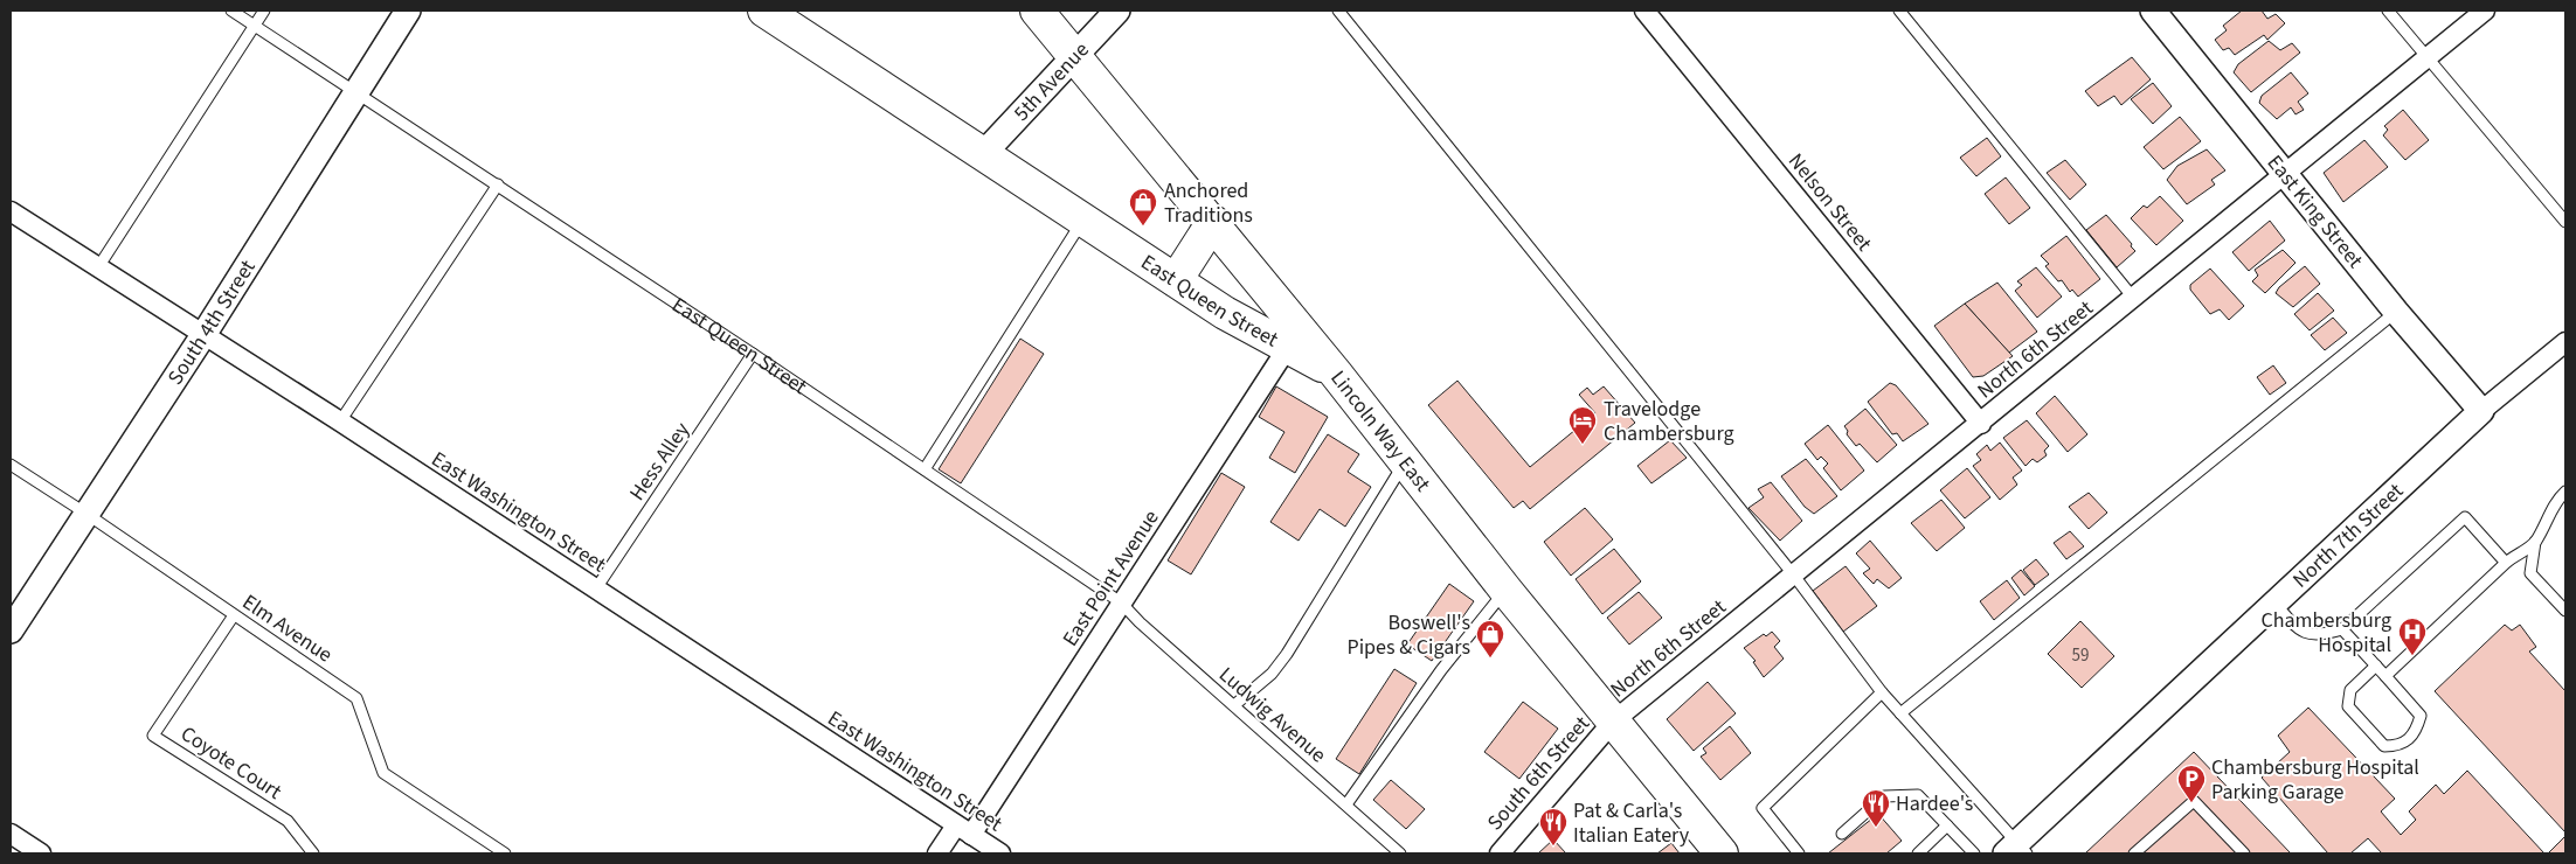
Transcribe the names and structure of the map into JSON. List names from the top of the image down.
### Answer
{
  "streets": {
    "highway": ["East Queen Street", "Lincoln Way East"],
    "street": [
      "5th Avenue",
      "Nelson Street",
      "East King Street",
      "South 4th Street",
      "North 6th Street",
      "East Washington Street",
      "North 7th Street",
      "East Point Avenue",
      "South 6th Street"
    ],
    "lane": [
      "Hess Alley",
      "Elm Avenue",
      "Ludwig Avenue",
      "Coyote Court"
    ]
  },
  "crossings": [
    ["5th Avenue", "East Queen Street"],
    ["5th Avenue", "Lincoln Way East"],
    ["Nelson Street", "North 6th Street"],
    ["East King Street", "North 6th Street"],
    ["East King Street", "North 7th Street"],
    ["East Queen Street", "South 4th Street"],
    ["East Queen Street", "Lincoln Way East"],
    ["East Queen Street", "Hess Alley"],
    ["East Queen Street", "East Point Avenue"],
    ["East Queen Street", "Ludwig Avenue"],
    ["South 4th Street", "East Washington Street"],
    ["South 4th Street", "Elm Avenue"],
    ["North 6th Street", "Lincoln Way East"],
    ["North 6th Street", "South 6th Street"],
    ["Lincoln Way East", "South 6th Street"],
    ["Hess Alley", "East Washington Street"],
    ["East Washington Street", "East Point Avenue"],
    ["East Point Avenue", "Ludwig Avenue"],
    ["Elm Avenue", "Coyote Court"]
  ],
  "places": {
    "shop": ["Anchored Traditions", "Boswell's Pipes & Cigars"],
    "hotel": ["Travelodge Chambersburg"],
    "hospital": ["Chambersburg Hospital"],
    "parking": ["Chambersburg Hospital Parking Garage"],
    "restaurant": ["Hardee's", "Pat & Carla's Italian Eatery"]
  },
  "house_numbers": ["59"]
}
